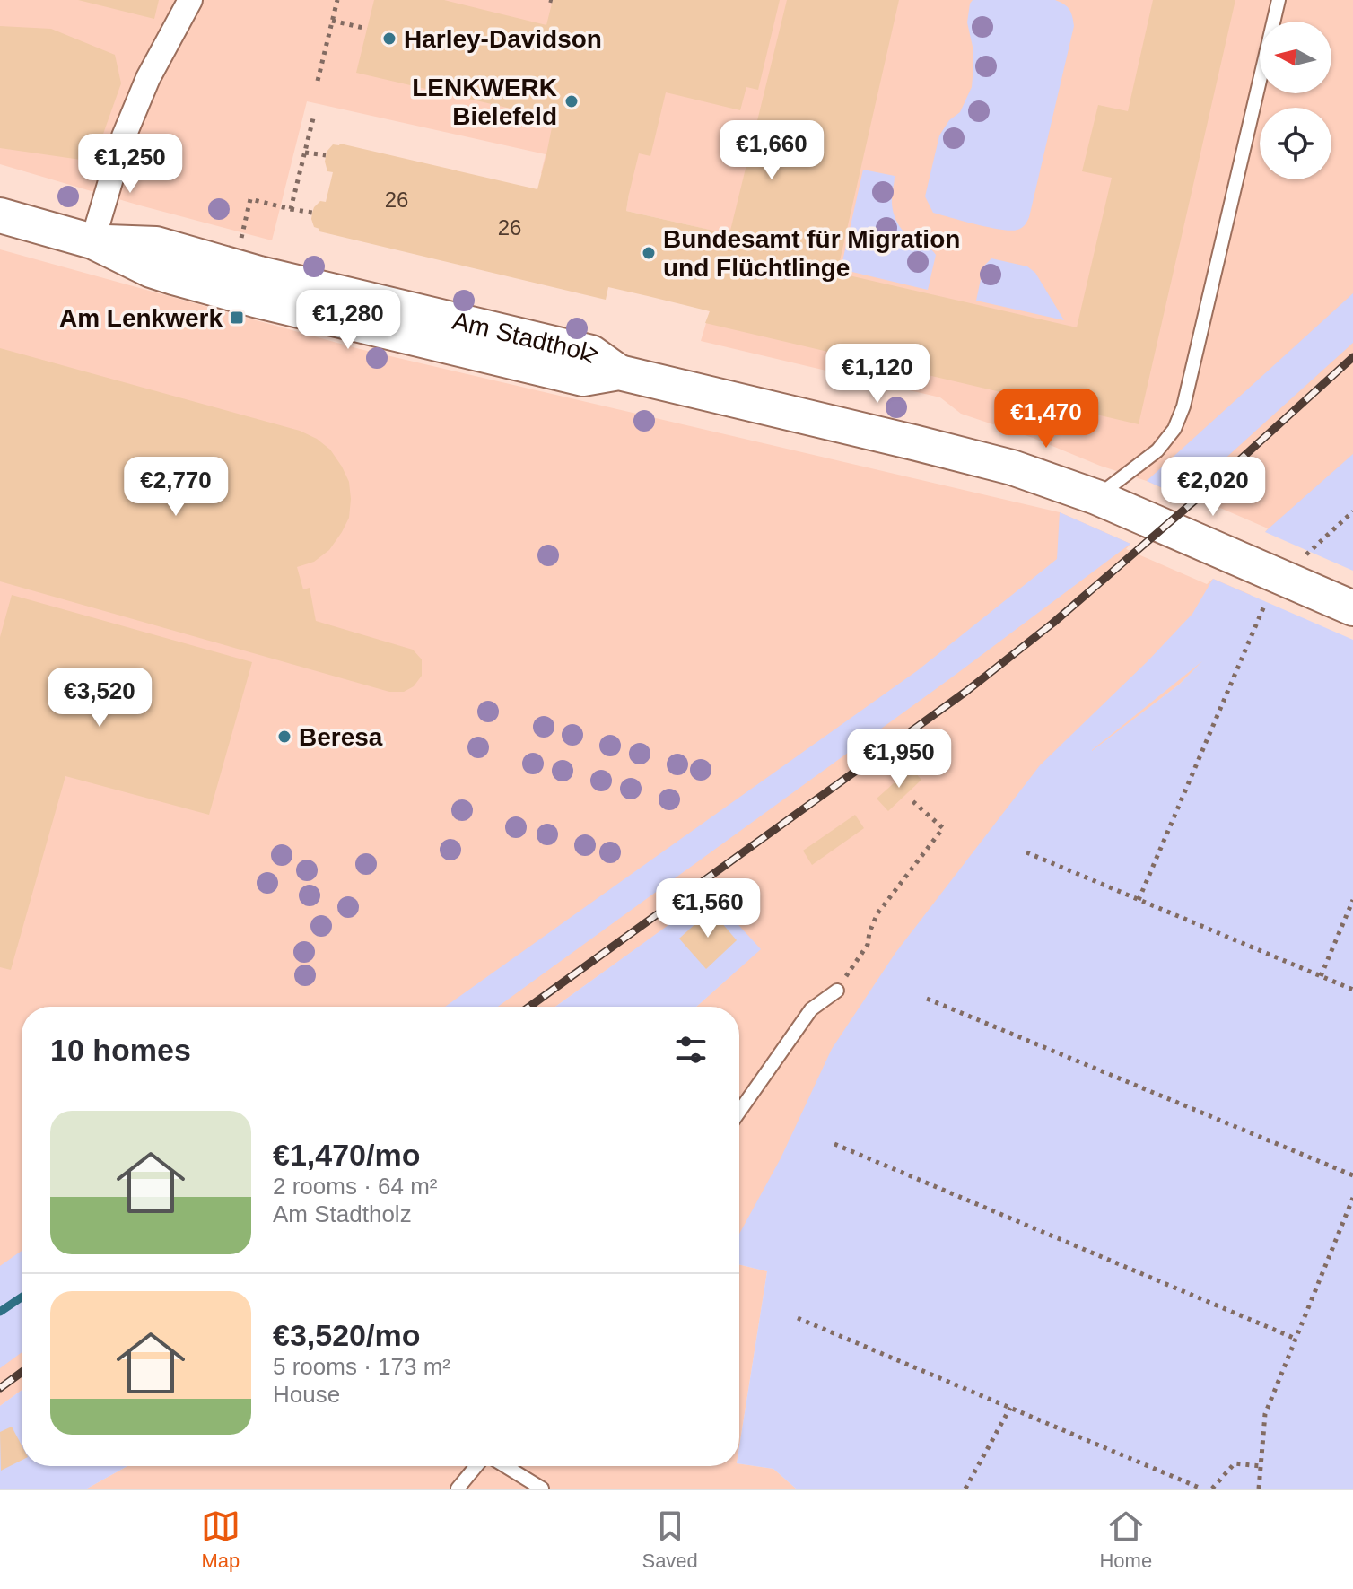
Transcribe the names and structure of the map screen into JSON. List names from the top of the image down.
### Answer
{
  "streets": {
    "main road": ["Am Stadtholz"]
  },
  "places": {
    "other": [
      "Harley-Davidson",
      "LENKWERK Bielefeld",
      "Bundesamt für Migration und Flüchtlinge",
      "Beresa"
    ],
    "transit": ["Am Lenkwerk"]
  },
  "house_numbers": ["26", "26"],
  "north": "left",
  "page": {
    "price": [
      "€1,660",
      "€1,250",
      "€1,280",
      "€1,120",
      "€1,470",
      "€2,770",
      "€2,020",
      "€3,520",
      "€1,950",
      "€1,560"
    ],
    "heading": "10 homes",
    "list": [
      {
        "name": "€1,470/mo",
        "note": "2 rooms · 64 m² · Am Stadtholz"
      },
      {
        "name": "€3,520/mo",
        "note": "5 rooms · 173 m² · House"
      }
    ],
    "tabs": ["Map", "Saved", "Home"]
  }
}
